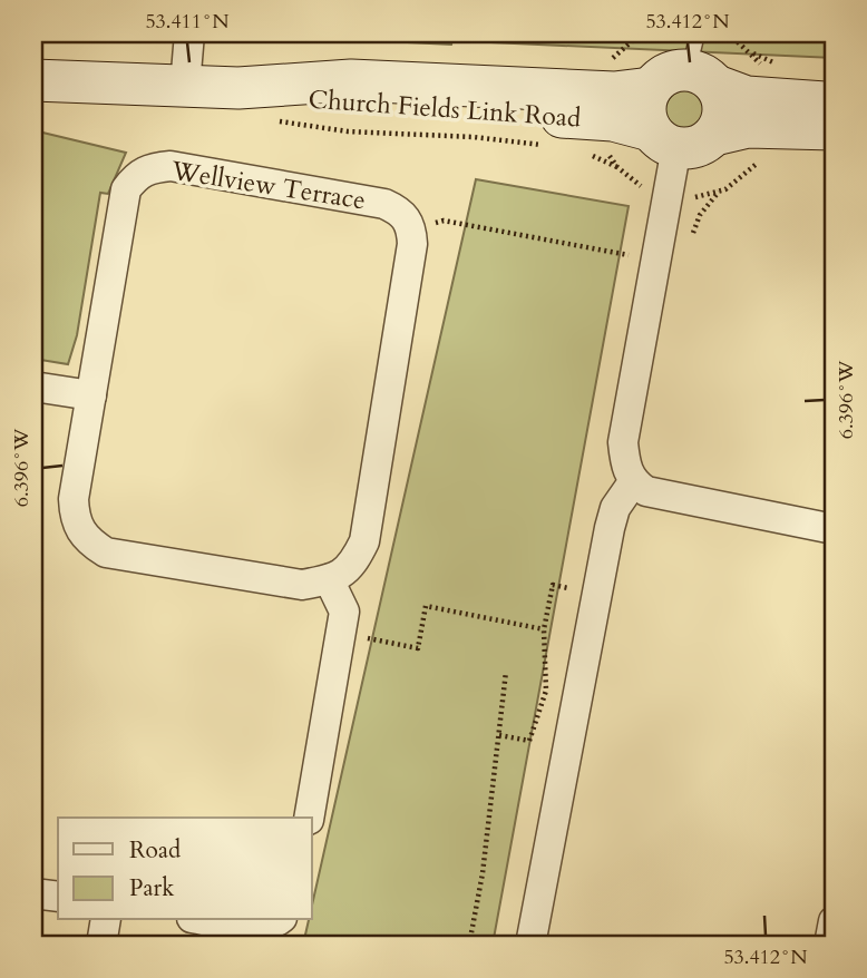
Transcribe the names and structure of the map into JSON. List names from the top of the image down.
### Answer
{
  "streets": {
    "street": ["Church Fields Link Road", "Wellview Terrace"]
  },
  "legend": ["Road", "Park"],
  "coordinates": ["53.411°N", "53.412°N", "6.396°W"]
}
